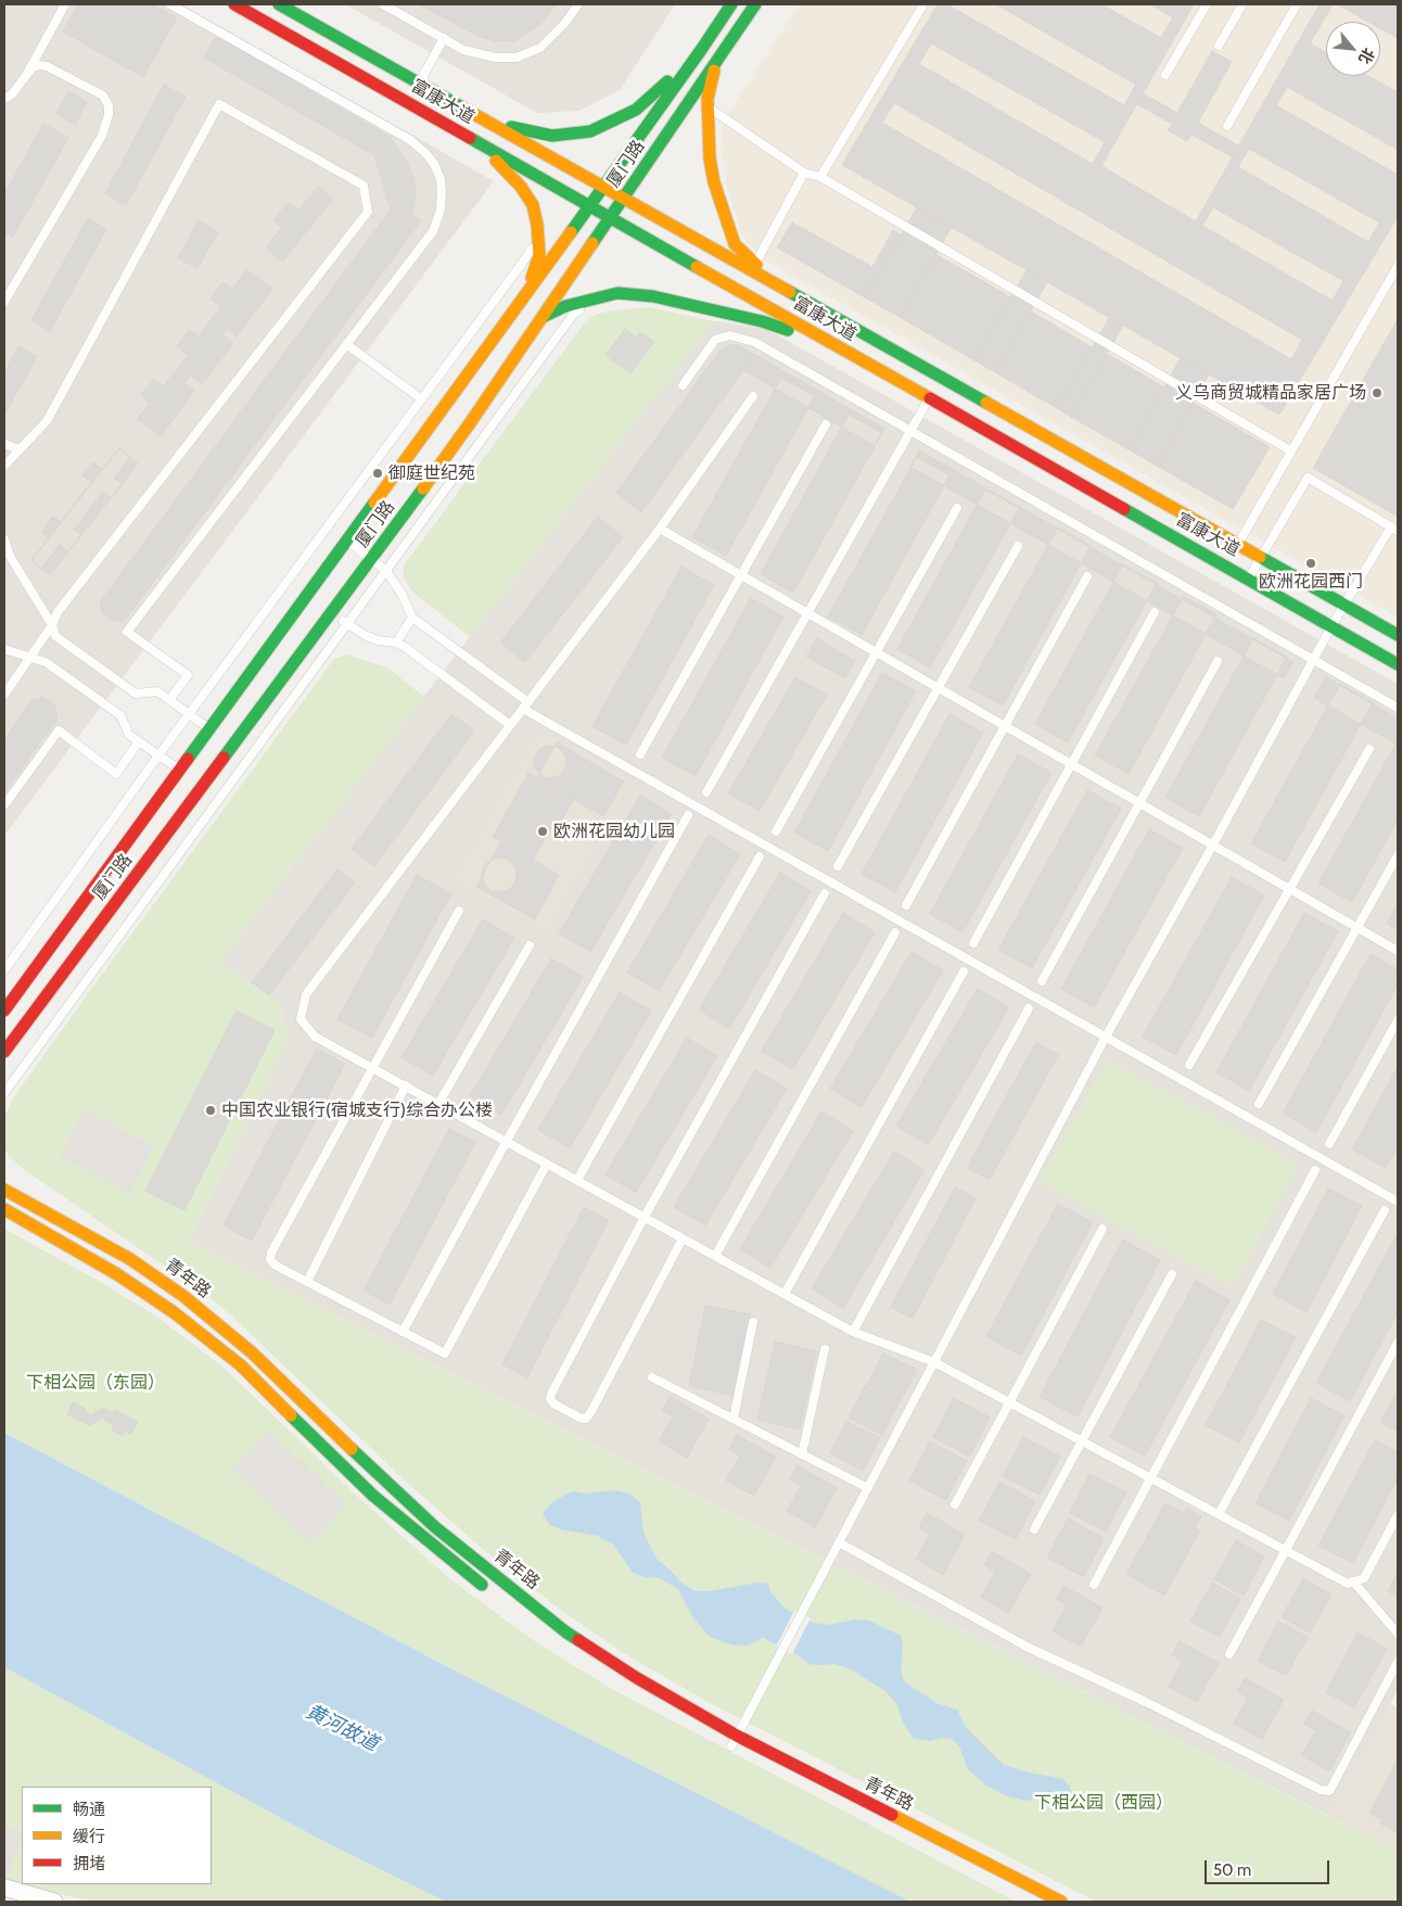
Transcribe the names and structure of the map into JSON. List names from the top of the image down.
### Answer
{
  "streets": {
    "street": ["富康大道", "厦门路", "青年路"]
  },
  "crossings": [
    ["富康大道", "厦门路"]
  ],
  "water": ["黄河故道"],
  "parks": ["下相公园（东园）", "下相公园（西园）"],
  "places": [
    "义乌商贸城精品家居广场",
    "御庭世纪苑",
    "欧洲花园西门",
    "欧洲花园幼儿园",
    "中国农业银行(宿城支行)综合办公楼"
  ],
  "legend": ["畅通", "缓行", "拥堵"],
  "scale_bar": "50 m",
  "north": "bottom right"
}
